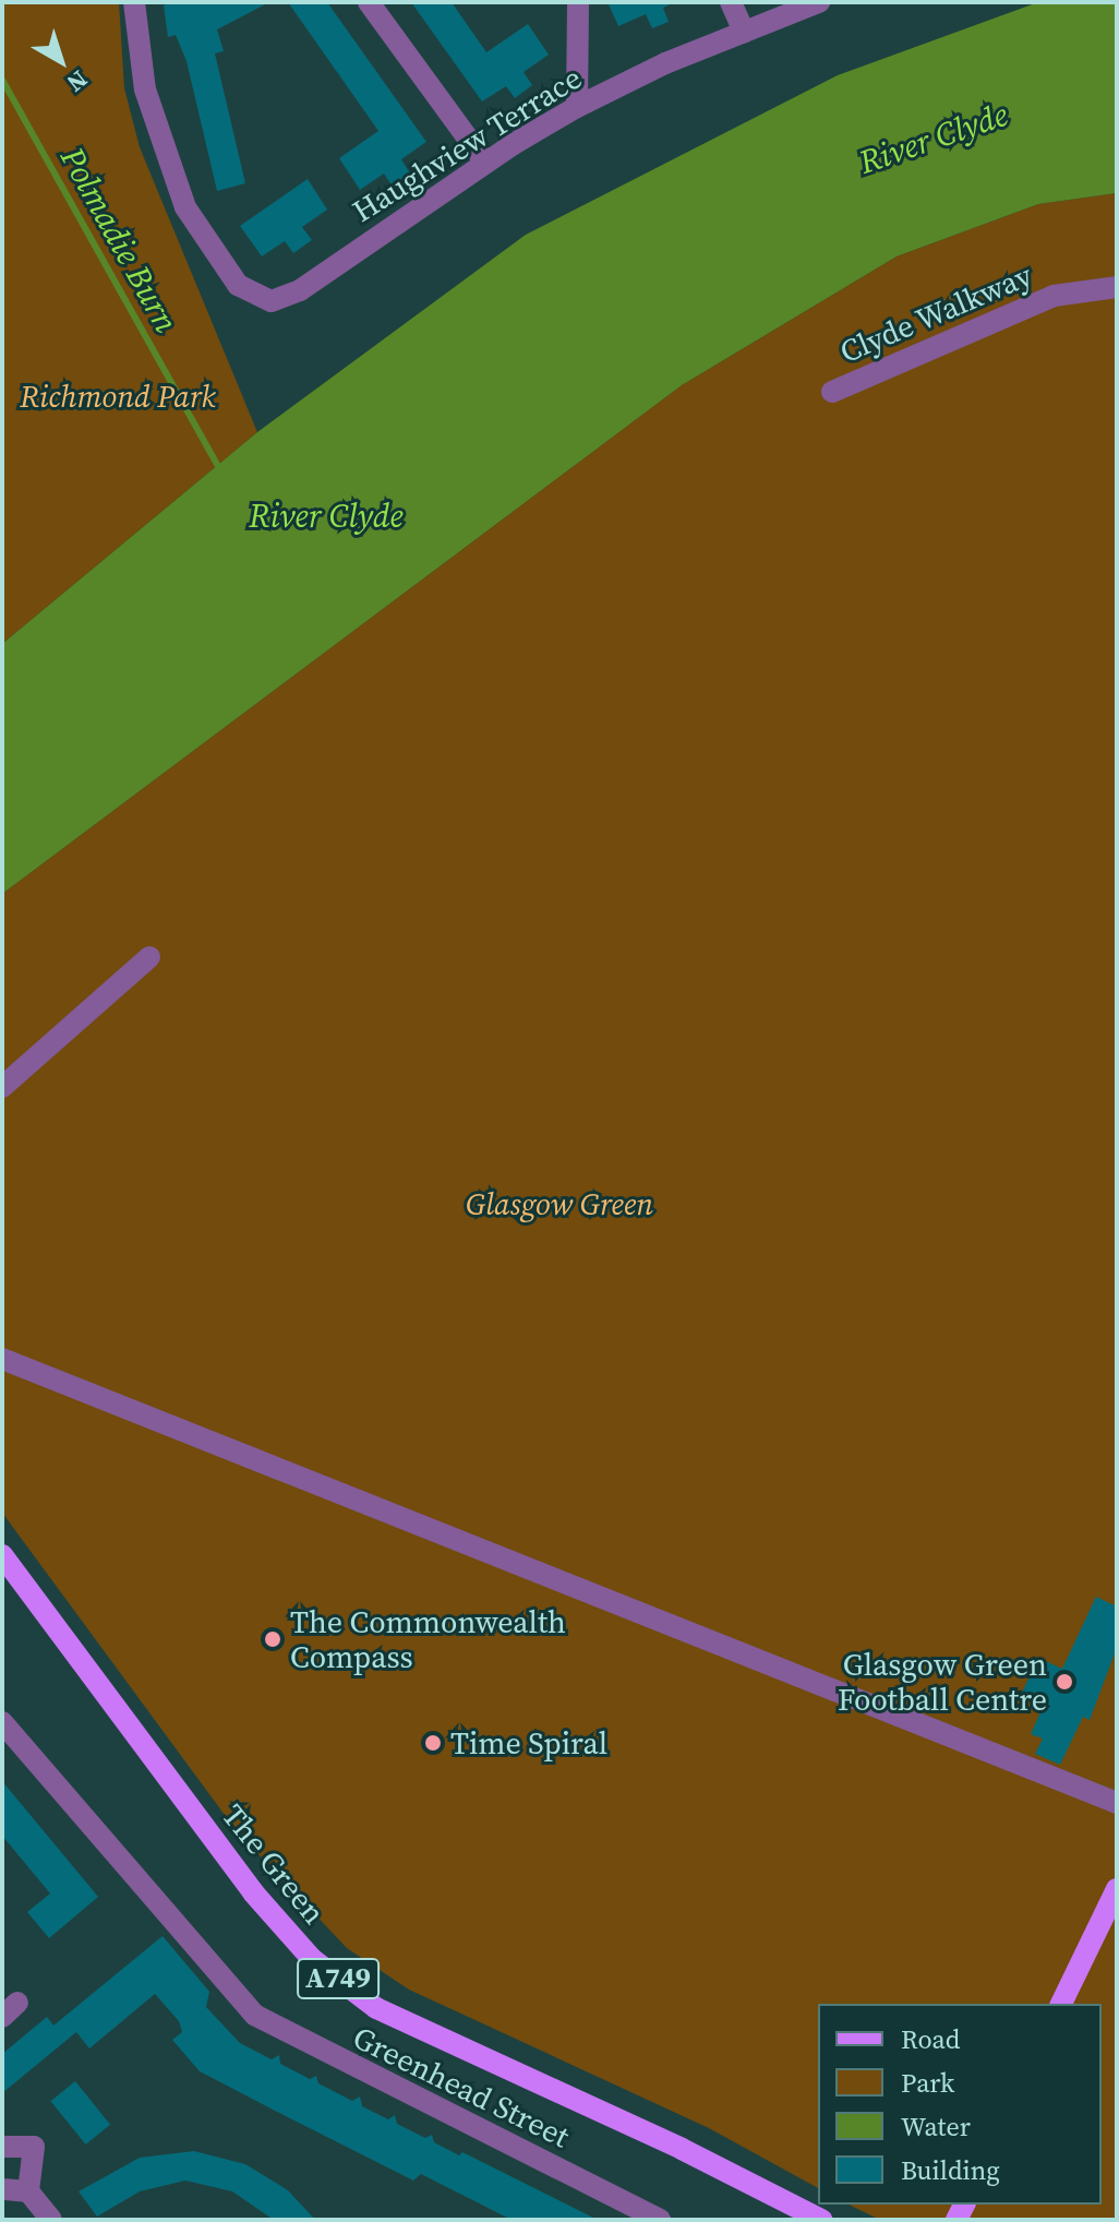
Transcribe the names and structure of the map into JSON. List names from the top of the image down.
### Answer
{
  "streets": {
    "main road": ["The Green", "A749"],
    "street": ["Haughview Terrace", "Clyde Walkway", "Greenhead Street"]
  },
  "water": ["River Clyde", "Polmadie Burn"],
  "parks": ["Richmond Park", "Glasgow Green"],
  "places": ["The Commonwealth Compass", "Glasgow Green Football Centre", "Time Spiral"],
  "legend": [
    "Road",
    "Park",
    "Water",
    "Building"
  ],
  "north": "bottom right"
}
